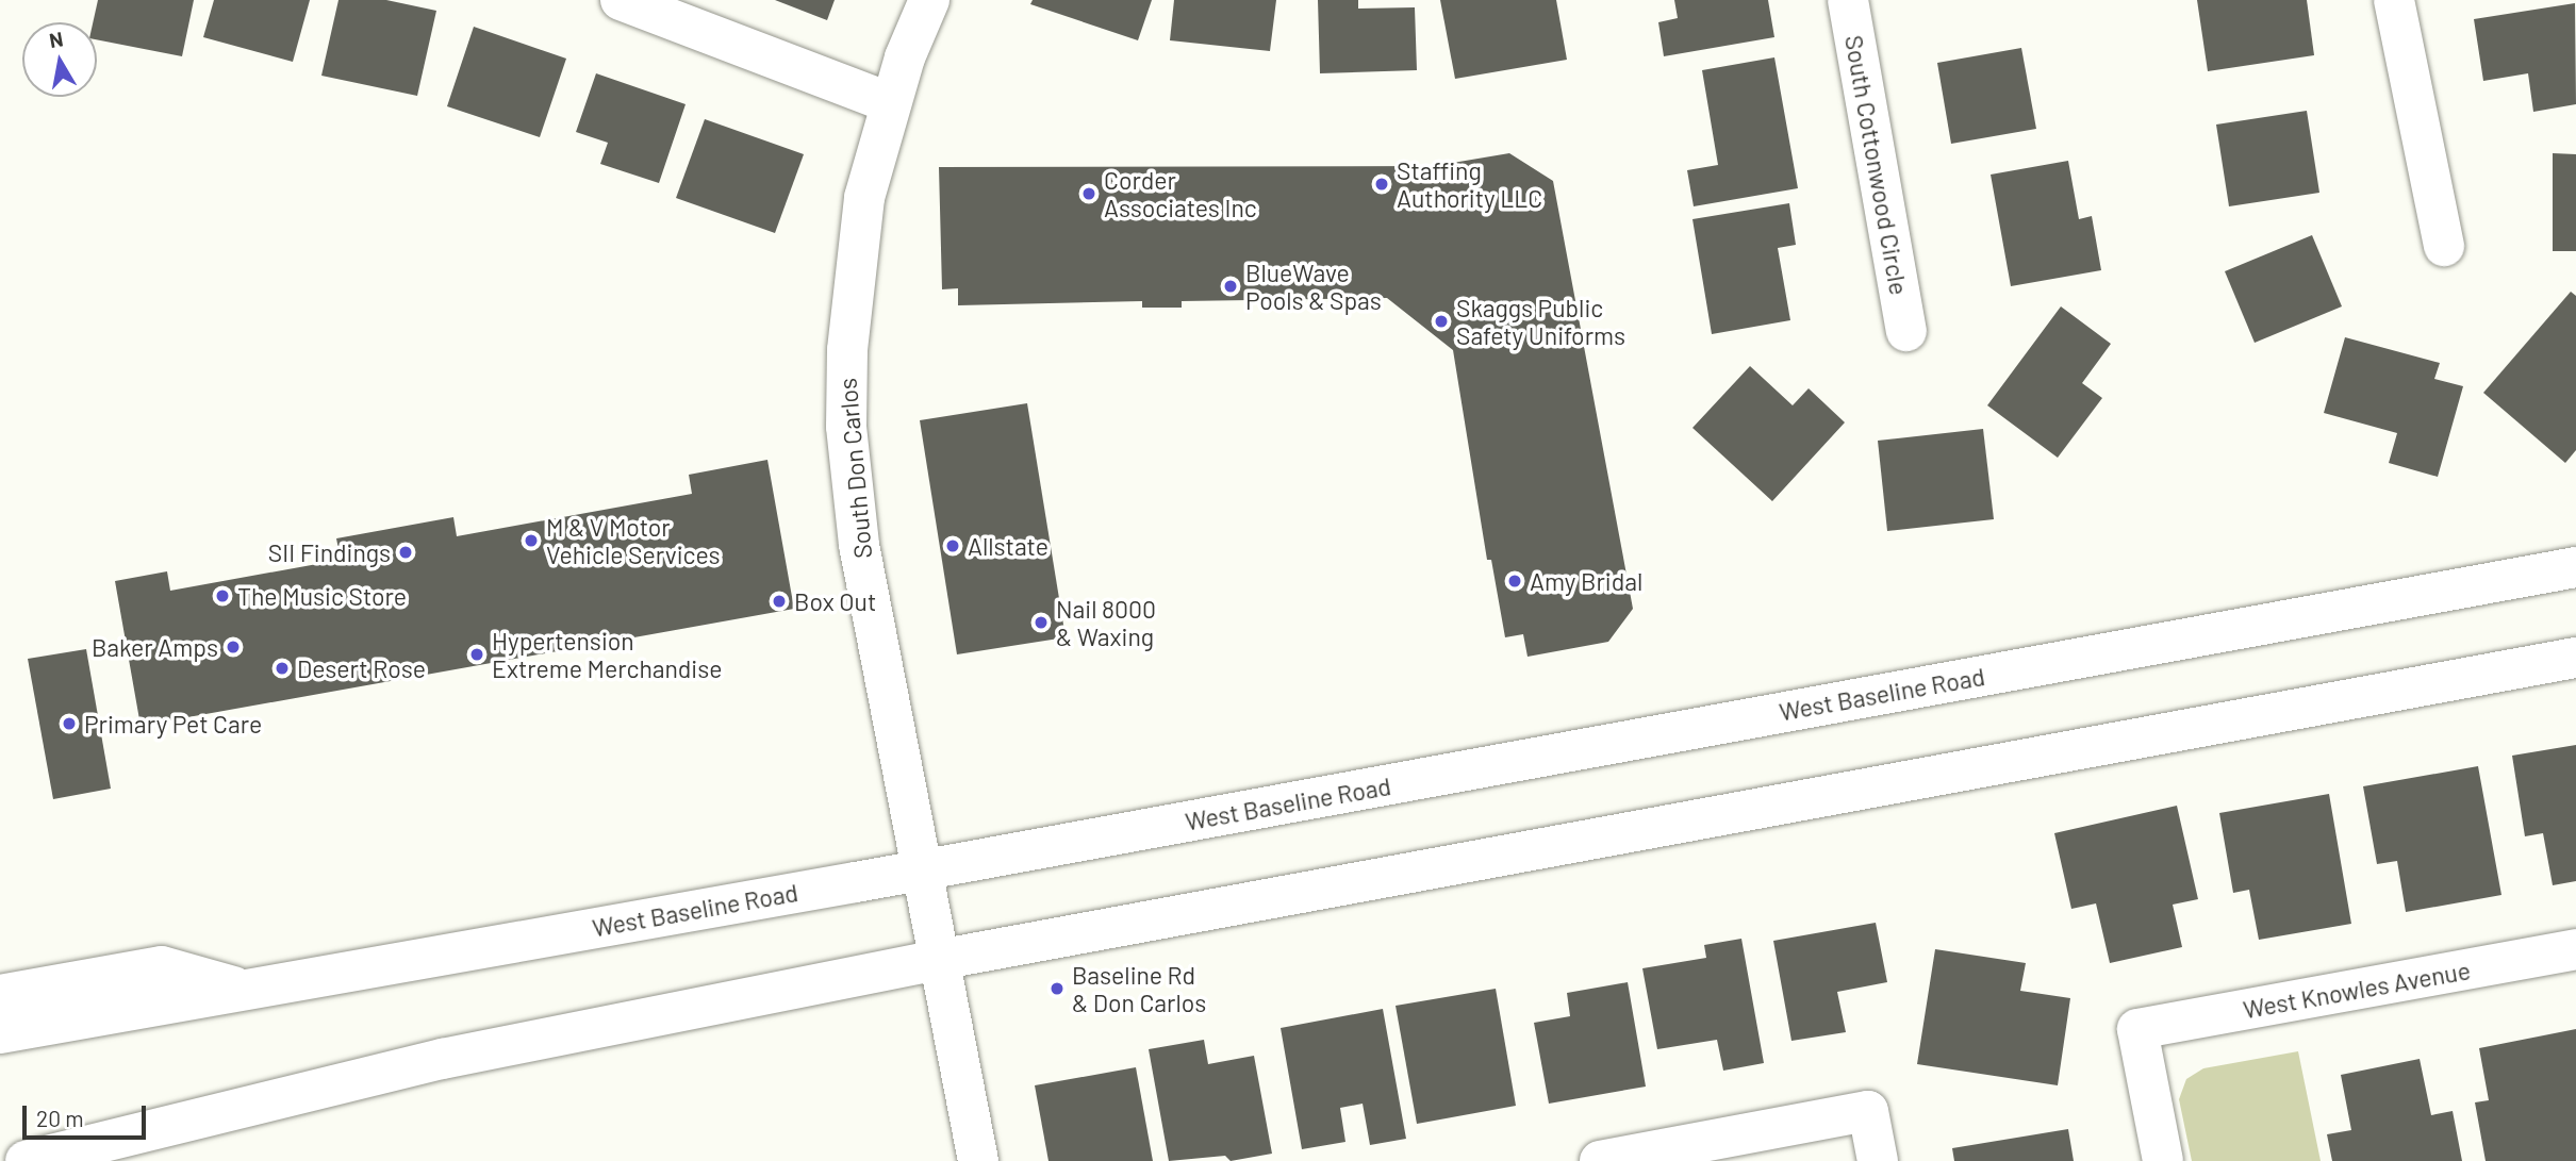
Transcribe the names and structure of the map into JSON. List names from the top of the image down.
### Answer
{
  "streets": {
    "main road": [
      "South Cottonwood Circle",
      "South Don Carlos",
      "West Baseline Road",
      "West Knowles Avenue"
    ]
  },
  "crossings": [
    ["South Don Carlos", "West Baseline Road"]
  ],
  "places": [
    "Staffing Authority LLC",
    "Corder Associates Inc",
    "BlueWave Pools & Spas",
    "Skaggs Public Safety Uniforms",
    "M & V Motor Vehicle Services",
    "Allstate",
    "SII Findings",
    "Amy Bridal",
    "The Music Store",
    "Box Out",
    "Nail 8000 & Waxing",
    "Baker Amps",
    "Hypertension Extreme Merchandise",
    "Desert Rose",
    "Primary Pet Care",
    "Baseline Rd & Don Carlos"
  ],
  "scale_bar": "20 m",
  "north": "top"
}
